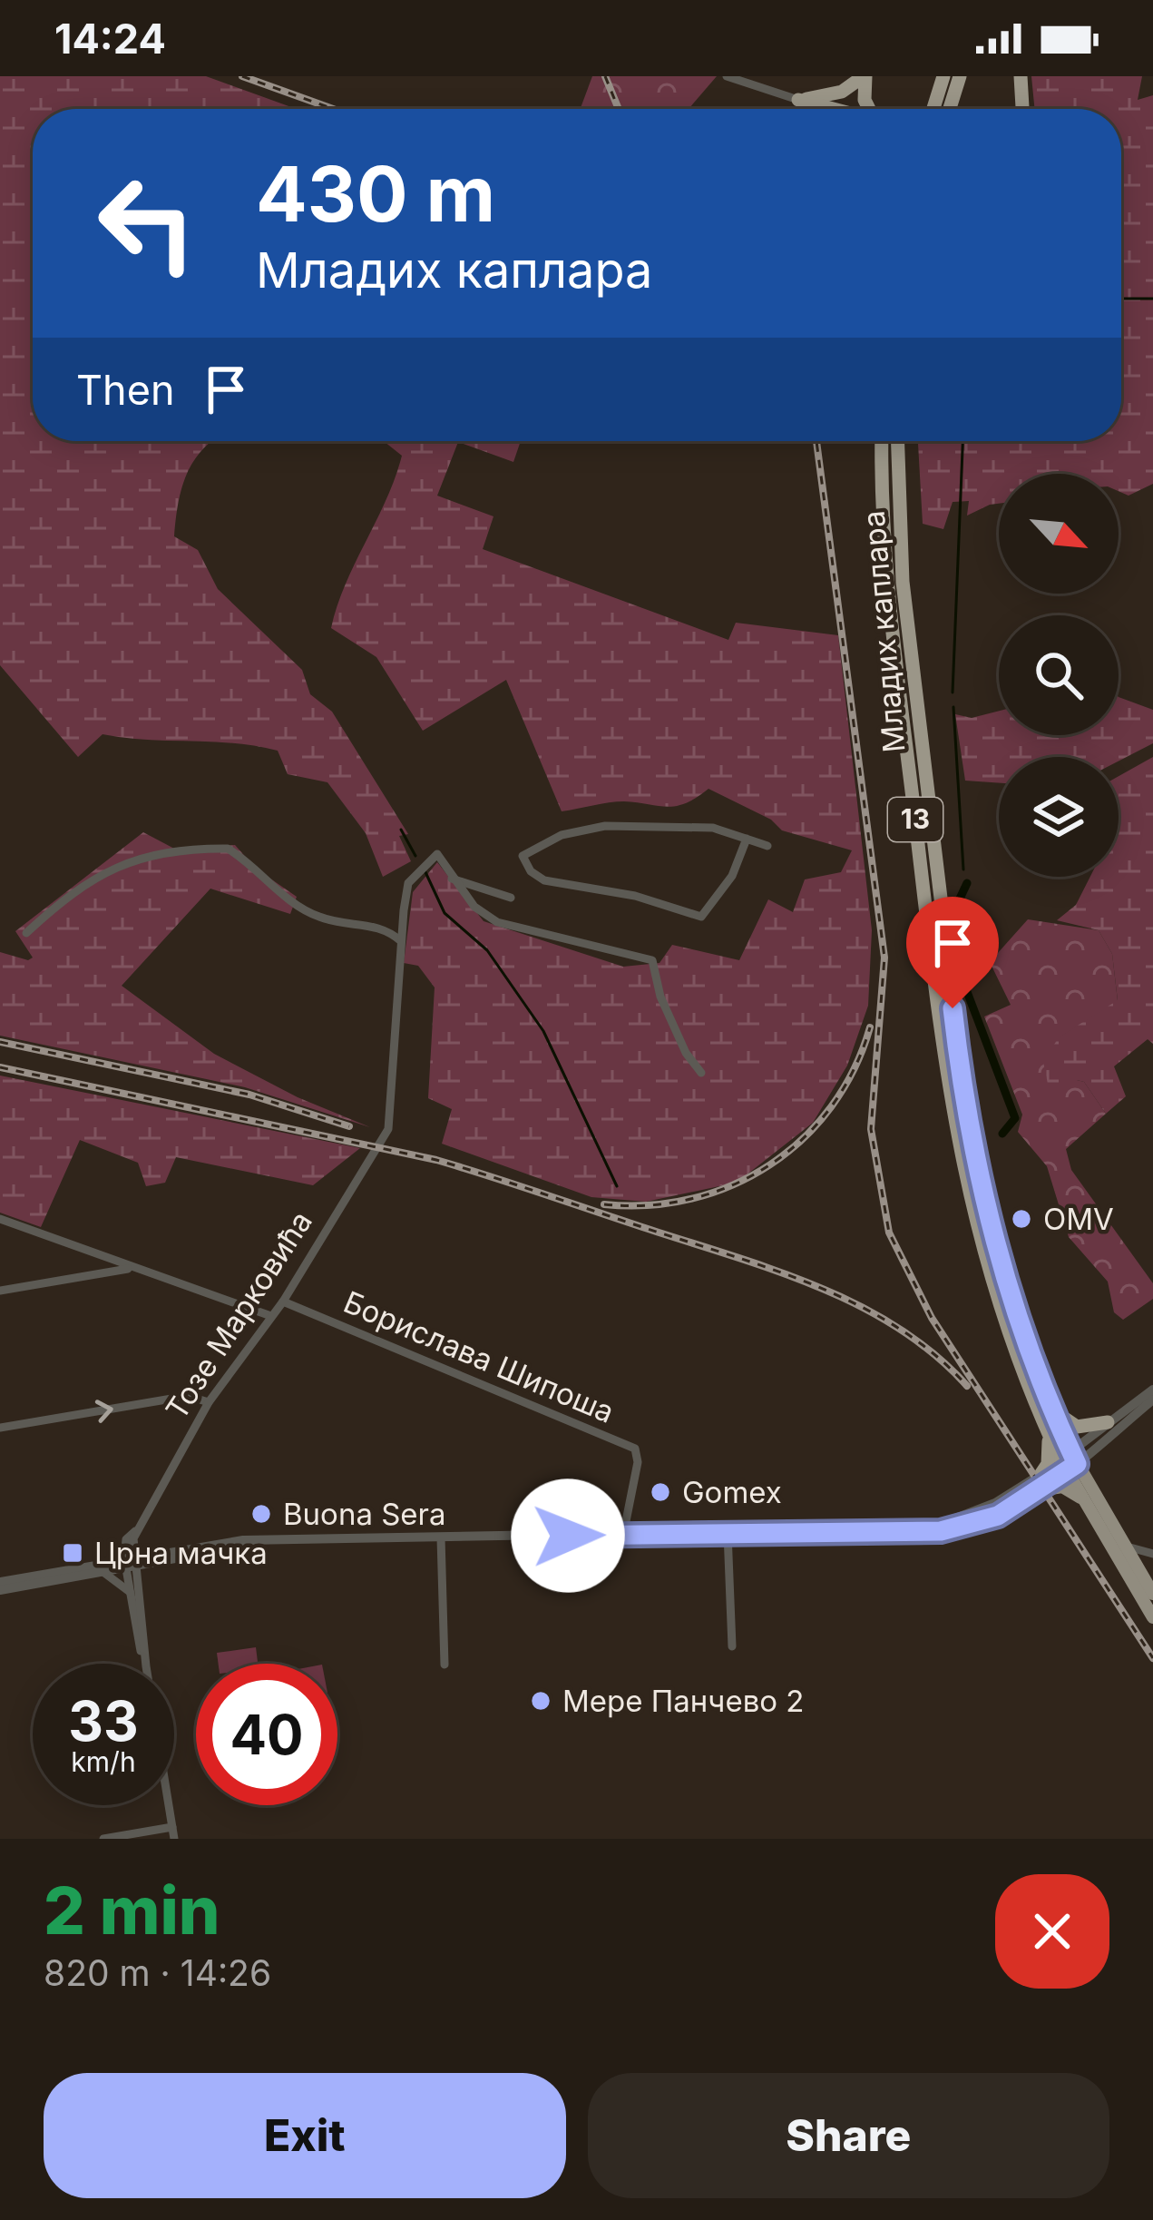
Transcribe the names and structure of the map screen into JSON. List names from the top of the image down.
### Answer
{
  "streets": {
    "highway": ["Младих каплара", "13"],
    "street": ["Тозе Марковића", "Борислава Шипоша"]
  },
  "crossings": [
    ["Младих каплара", "13"],
    ["Тозе Марковића", "Борислава Шипоша"]
  ],
  "places": {
    "other": [
      "OMV",
      "Gomex",
      "Buona Sera",
      "Мере Панчево 2"
    ],
    "transit": ["Црна мачка"]
  },
  "north": "bottom right",
  "page": {
    "status": "14:24",
    "turn": ["430 m", "Младих каплара"],
    "then": "Then",
    "speed": "33 km/h",
    "limit": "40",
    "heading": ["2 min", "820 m · 14:26"],
    "buttons": ["Exit", "Share"]
  }
}
